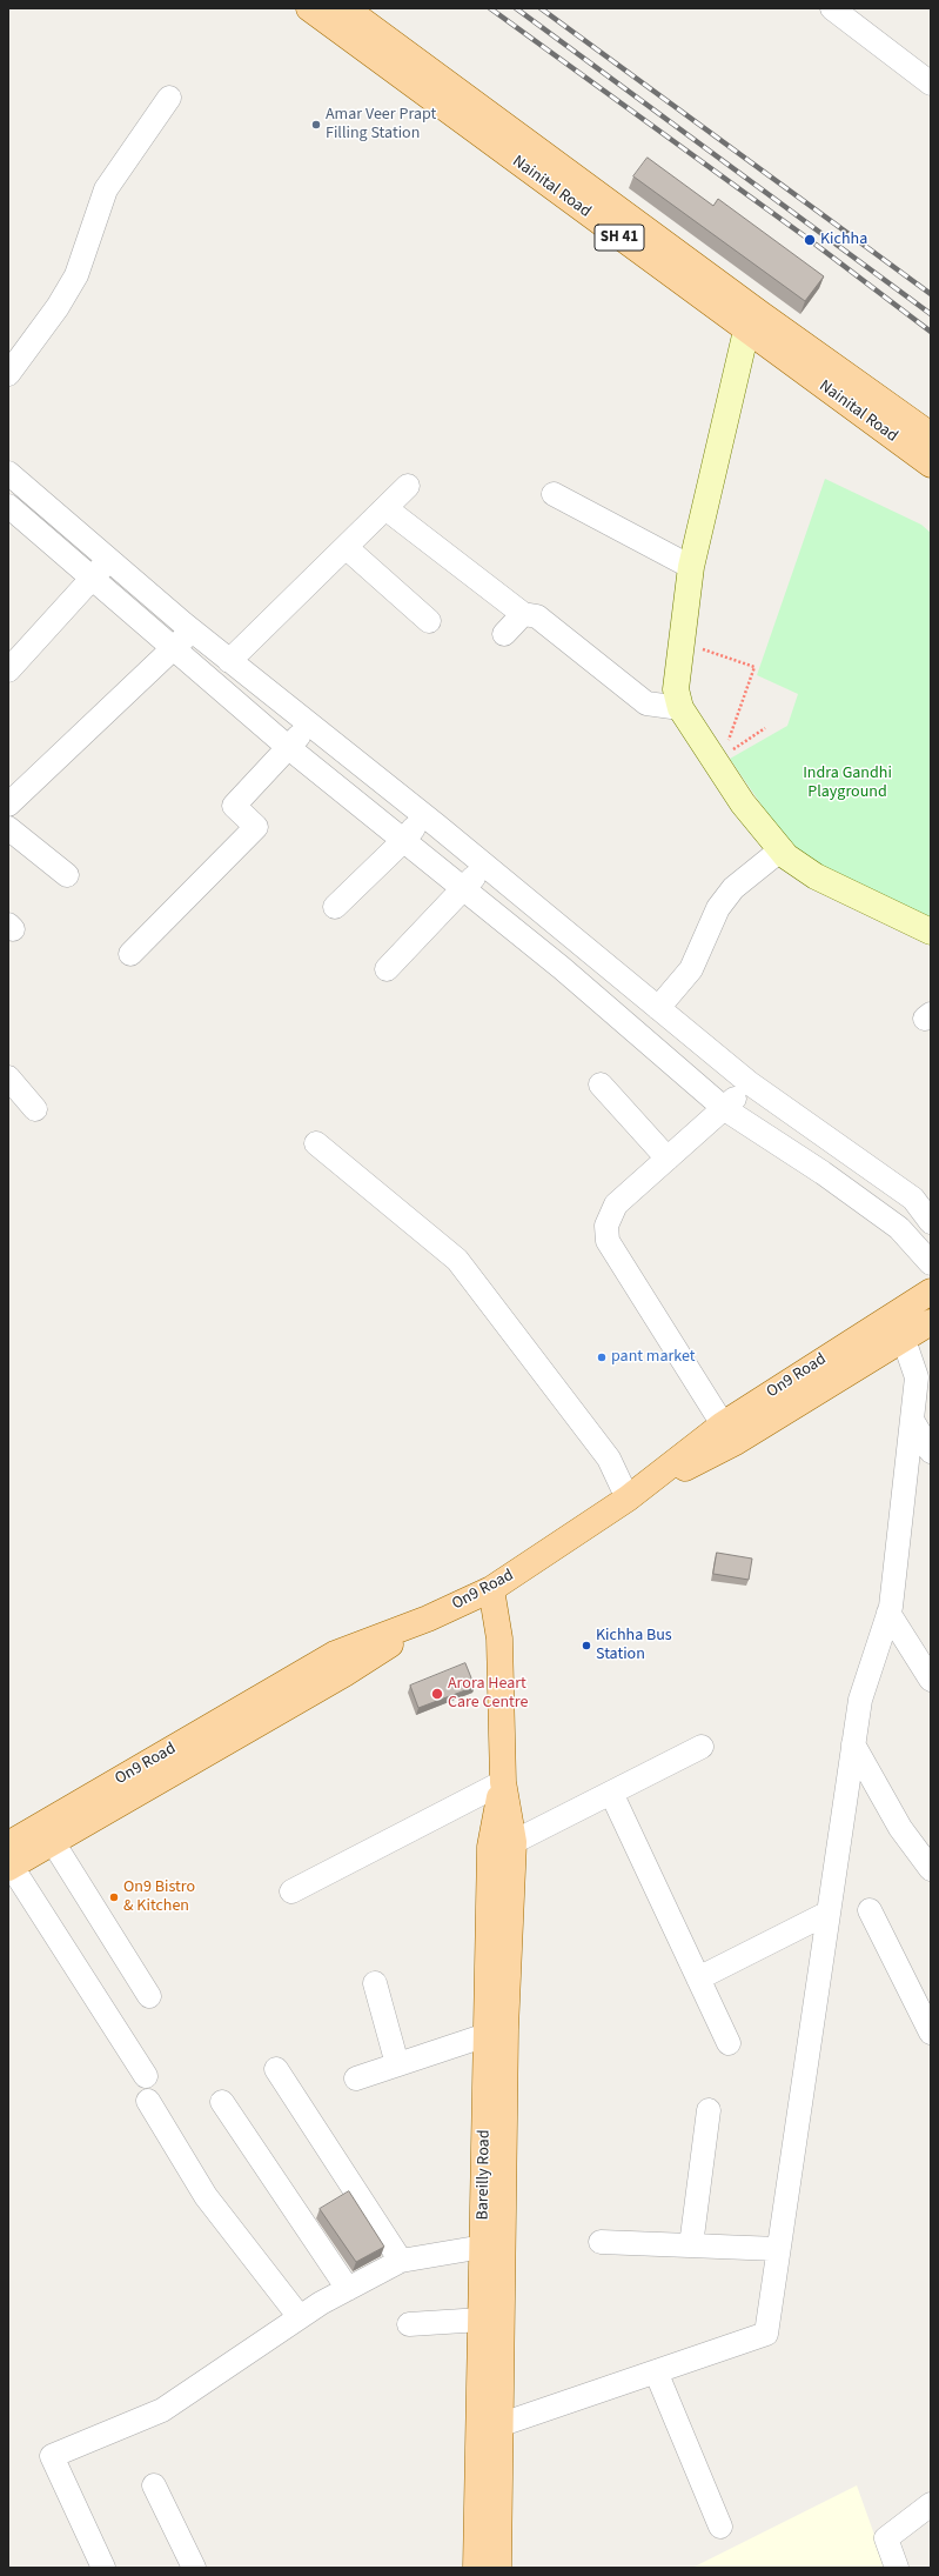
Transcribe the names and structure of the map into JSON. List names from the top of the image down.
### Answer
{
  "streets": {
    "main road": [
      "Nainital Road",
      "SH 41",
      "On9 Road",
      "Bareilly Road"
    ]
  },
  "crossings": [
    ["On9 Road", "Bareilly Road"]
  ],
  "parks": ["Indra Gandhi Playground"],
  "places": [
    "Amar Veer Prapt Filling Station",
    "Kichha",
    "pant market",
    "Kichha Bus Station",
    "Arora Heart Care Centre",
    "On9 Bistro & Kitchen"
  ]
}
